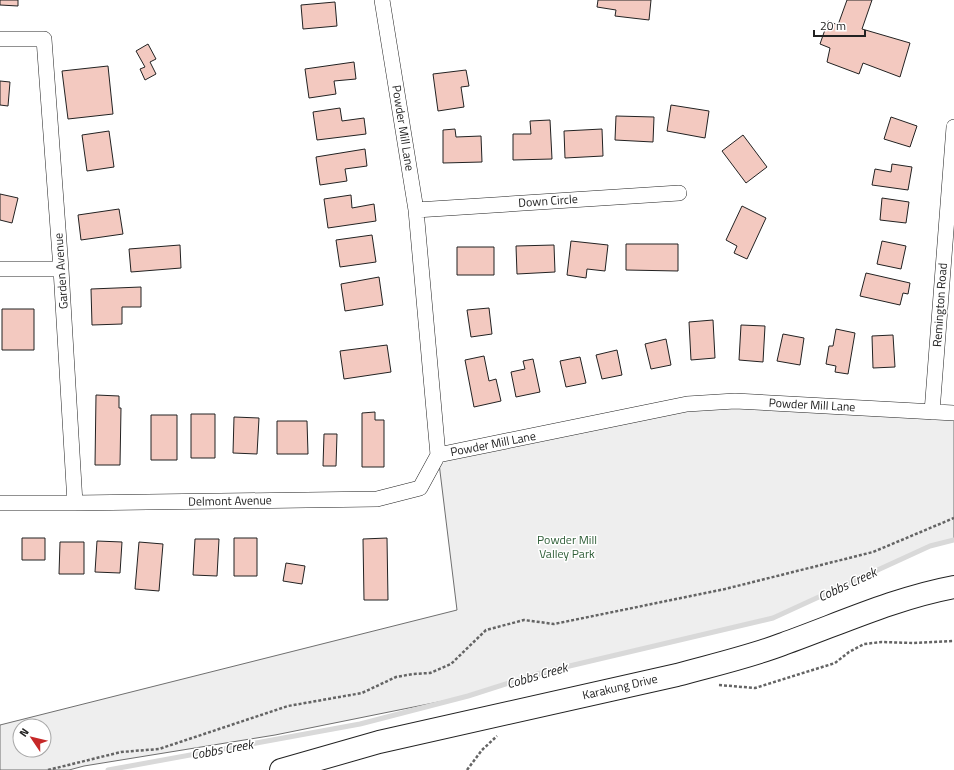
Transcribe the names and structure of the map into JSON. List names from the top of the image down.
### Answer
{
  "streets": {
    "street": [
      "Powder Mill Lane",
      "Down Circle",
      "Garden Avenue",
      "Remington Road",
      "Delmont Avenue",
      "Karakung Drive"
    ]
  },
  "crossings": [
    ["Powder Mill Lane", "Down Circle"],
    ["Powder Mill Lane", "Remington Road"],
    ["Powder Mill Lane", "Delmont Avenue"],
    ["Garden Avenue", "Delmont Avenue"]
  ],
  "water": ["Cobbs Creek"],
  "parks": ["Powder Mill Valley Park"],
  "scale_bar": "20 m",
  "north": "top left"
}
